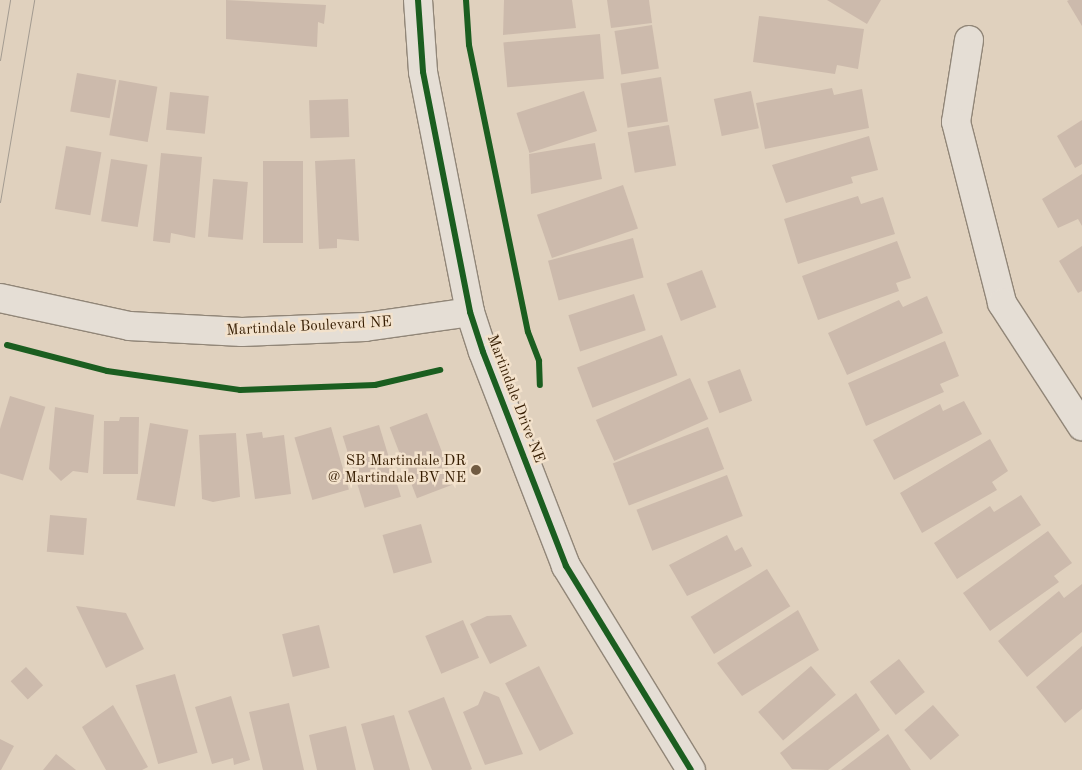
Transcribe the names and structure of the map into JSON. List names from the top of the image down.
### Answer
{
  "streets": {
    "street": ["Martindale Boulevard NE", "Martindale Drive NE"]
  },
  "crossings": [
    ["Martindale Boulevard NE", "Martindale Drive NE"]
  ],
  "places": ["SB Martindale DR @ Martindale BV NE"]
}
